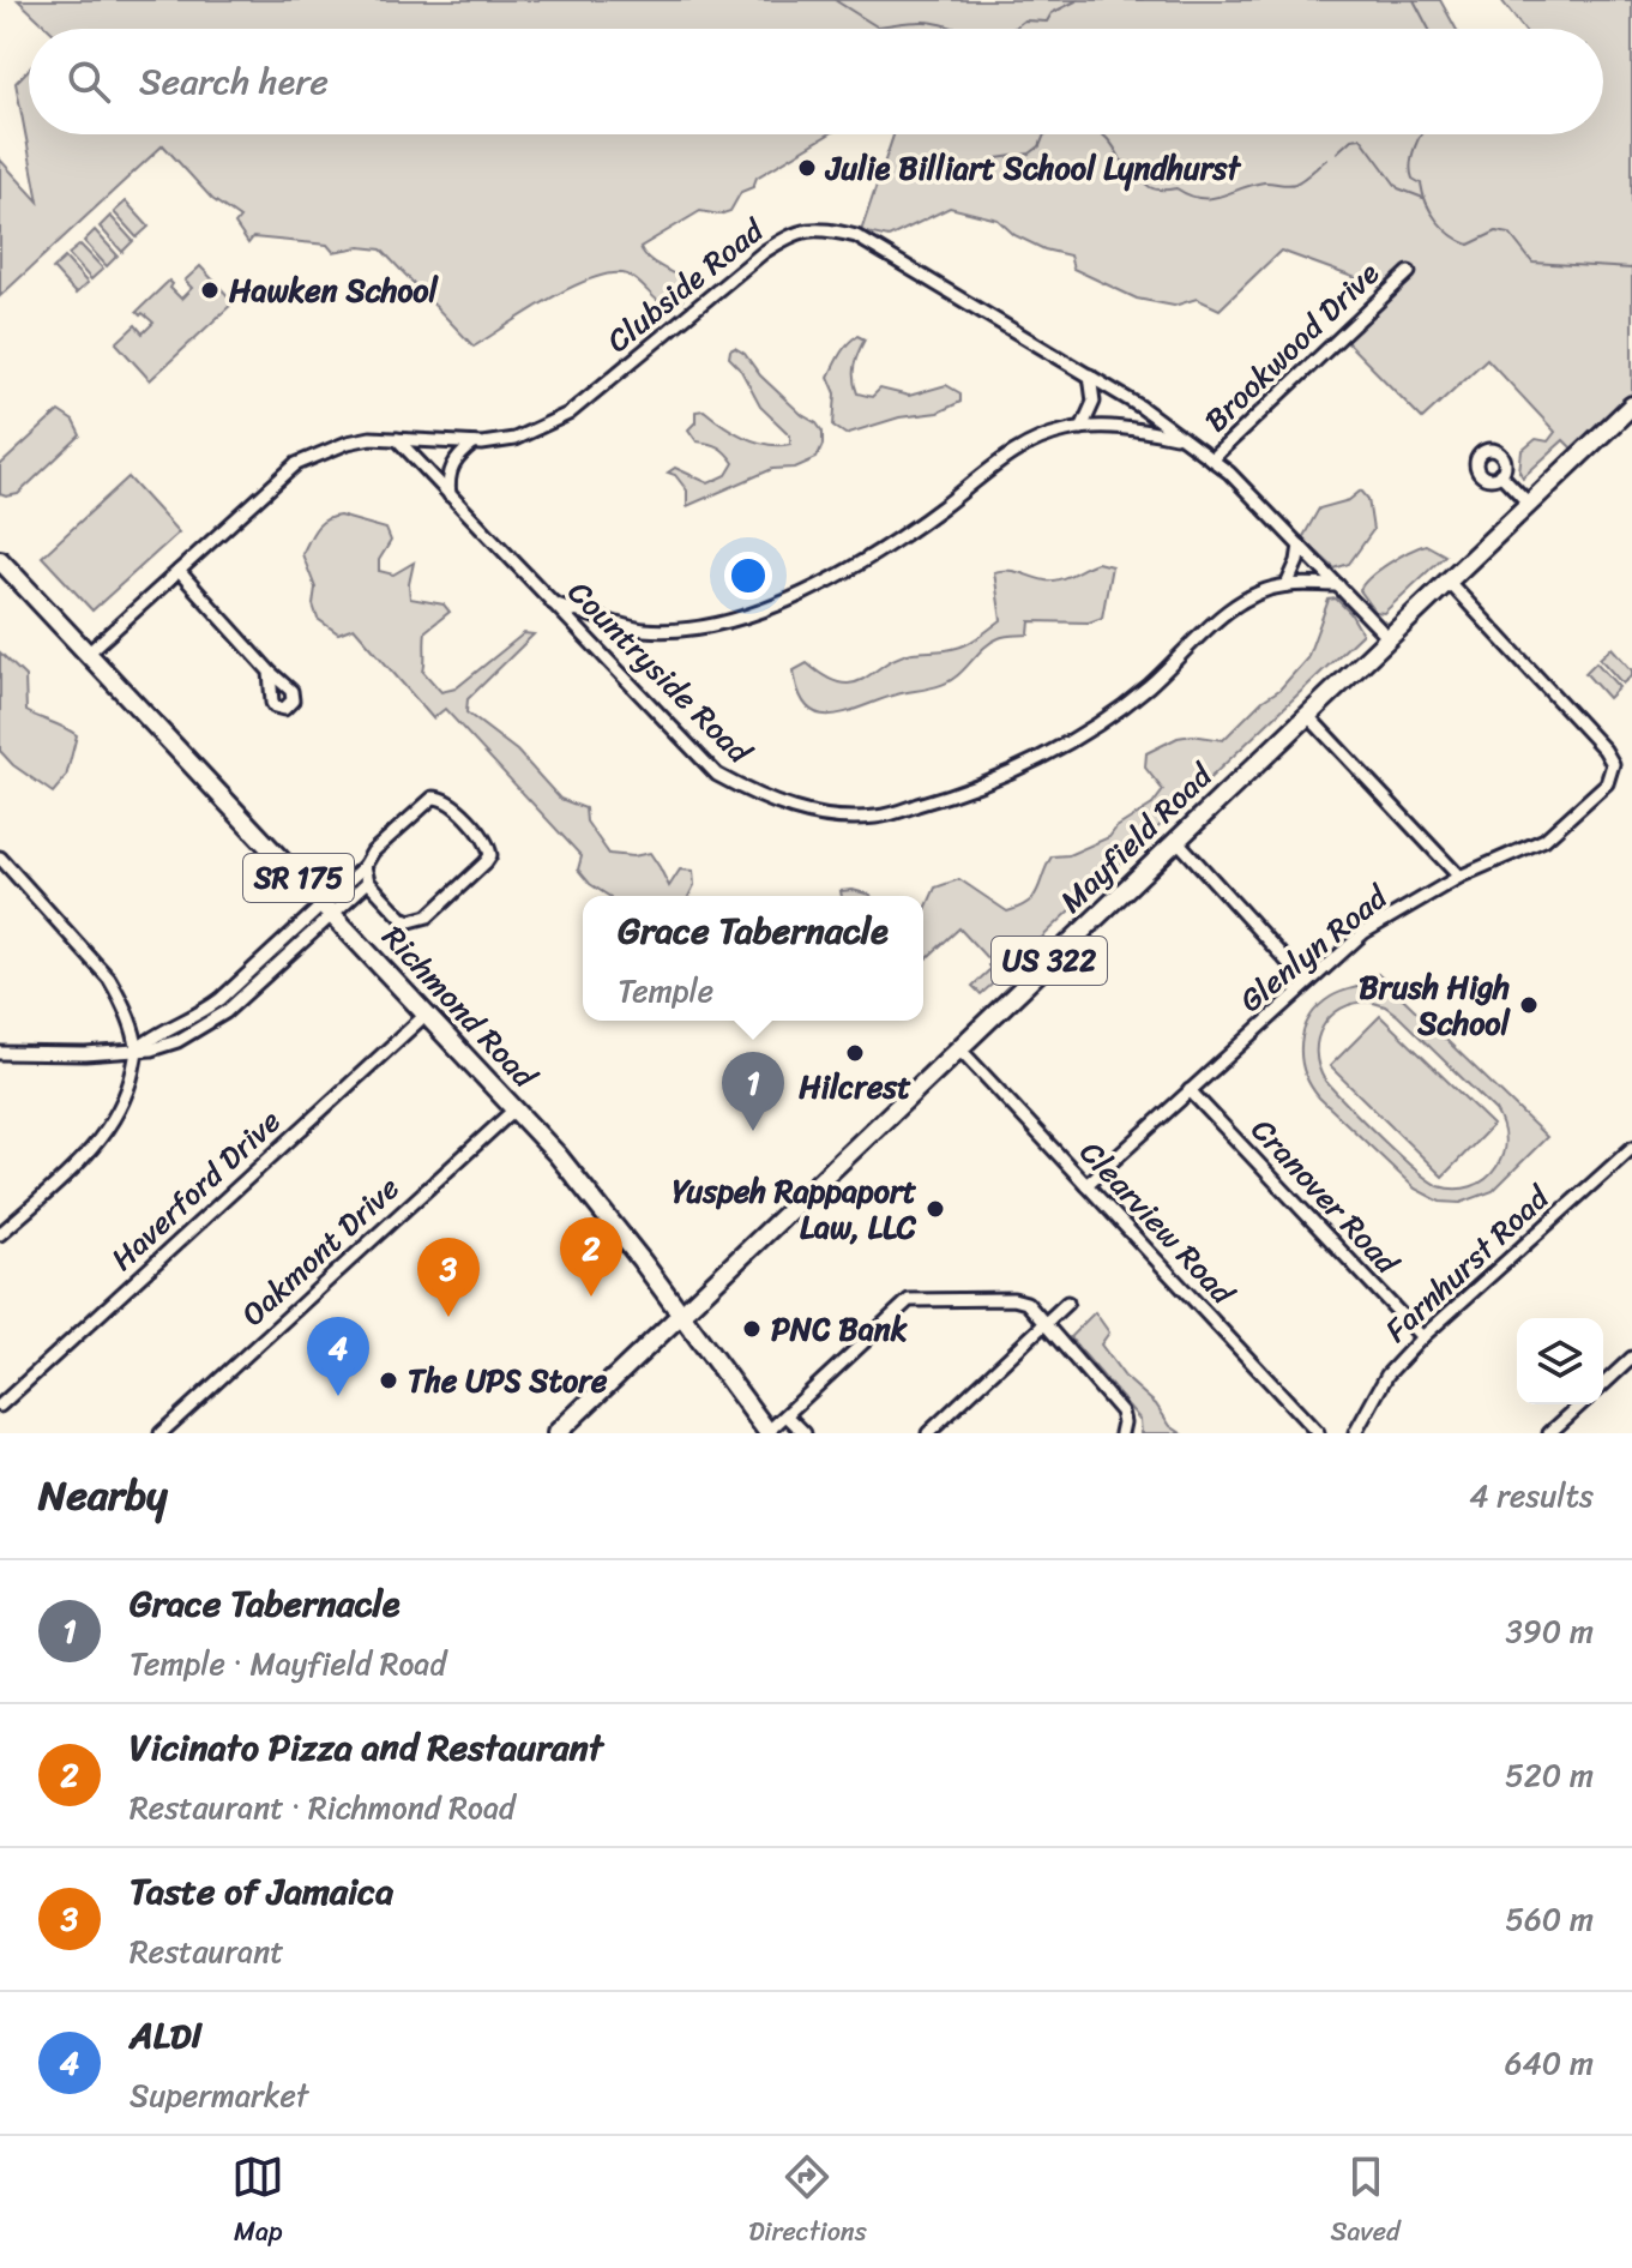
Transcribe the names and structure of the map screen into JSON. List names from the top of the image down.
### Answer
{
  "streets": {
    "main road": [
      "Mayfield Road",
      "SR 175",
      "US 322",
      "Richmond Road"
    ],
    "street": [
      "Clubside Road",
      "Brookwood Drive",
      "Countryside Road",
      "Glenlyn Road",
      "Haverford Drive",
      "Cranover Road",
      "Clearview Road",
      "Oakmont Drive",
      "Farnhurst Road"
    ]
  },
  "crossings": [
    ["Clubside Road", "Brookwood Drive"],
    ["Clubside Road", "Countryside Road"],
    ["Clubside Road", "Mayfield Road"],
    ["Clubside Road", "Richmond Road"],
    ["Mayfield Road", "Glenlyn Road"],
    ["Mayfield Road", "Richmond Road"],
    ["Mayfield Road", "Clearview Road"],
    ["Glenlyn Road", "Cranover Road"],
    ["Glenlyn Road", "Clearview Road"],
    ["Richmond Road", "Haverford Drive"],
    ["Richmond Road", "Oakmont Drive"],
    ["Cranover Road", "Farnhurst Road"]
  ],
  "places": [
    "Julie Billiart School Lyndhurst",
    "Hawken School",
    "Brush High School",
    "Hilcrest",
    "Yuspeh Rappaport Law, LLC",
    "PNC Bank",
    "The UPS Store"
  ],
  "page": {
    "search": "Search here",
    "popup": ["Grace Tabernacle", "Temple"],
    "pins": [
      "1",
      "2",
      "3",
      "4"
    ],
    "heading": ["Nearby", "4 results"],
    "list": [
      {
        "mark": "1",
        "name": "Grace Tabernacle",
        "note": "Temple · Mayfield Road",
        "value": "390 m"
      },
      {
        "mark": "2",
        "name": "Vicinato Pizza and Restaurant",
        "note": "Restaurant · Richmond Road",
        "value": "520 m"
      },
      {
        "mark": "3",
        "name": "Taste of Jamaica",
        "note": "Restaurant",
        "value": "560 m"
      },
      {
        "mark": "4",
        "name": "ALDI",
        "note": "Supermarket",
        "value": "640 m"
      }
    ],
    "nav": ["Map", "Directions", "Saved"]
  }
}
